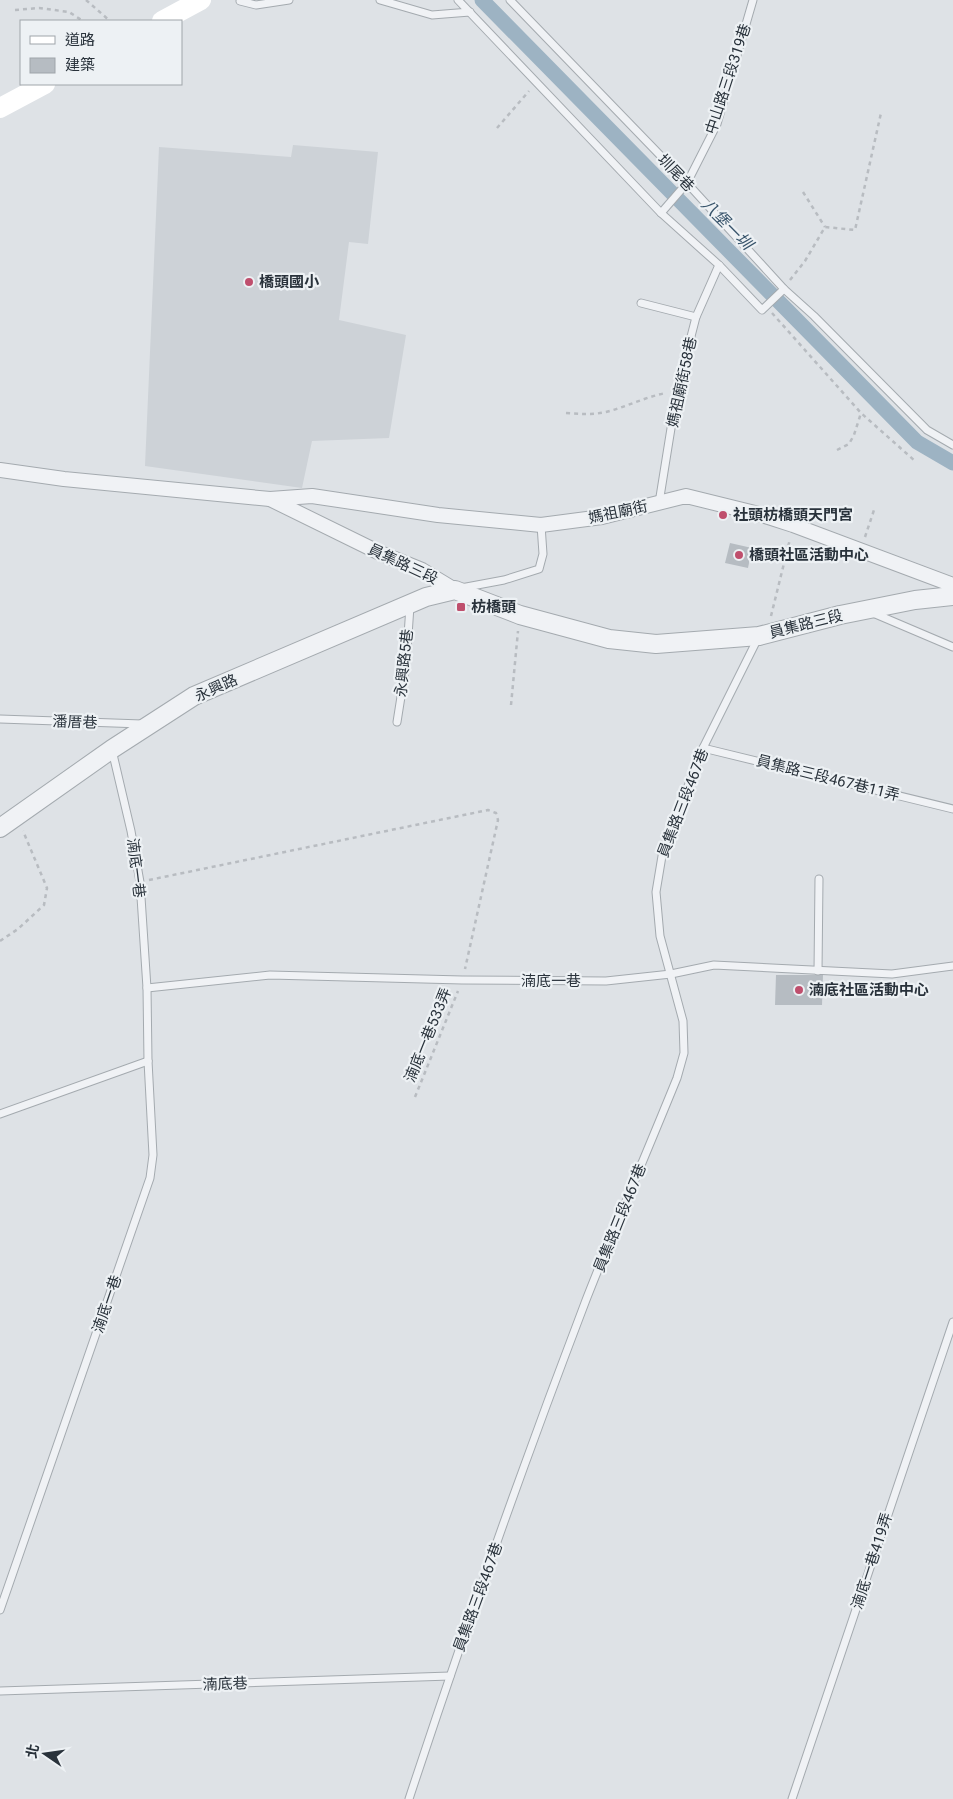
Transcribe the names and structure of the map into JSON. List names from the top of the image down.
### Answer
{
  "streets": {
    "street": ["媽祖廟街", "員集路三段", "永興路"],
    "lane": [
      "中山路三段319巷",
      "圳尾巷",
      "媽祖廟街58巷",
      "永興路5巷",
      "潘厝巷",
      "員集路三段467巷11弄",
      "員集路三段467巷",
      "湳底一巷",
      "湳底一巷419弄",
      "湳底巷"
    ],
    "path": ["湳底一巷533弄"]
  },
  "crossings": [
    ["中山路三段319巷", "圳尾巷"],
    ["媽祖廟街58巷", "媽祖廟街"],
    ["媽祖廟街", "員集路三段"],
    ["員集路三段", "永興路"],
    ["員集路三段", "員集路三段467巷"],
    ["永興路5巷", "永興路"],
    ["永興路", "潘厝巷"],
    ["永興路", "湳底一巷"],
    ["員集路三段467巷11弄", "員集路三段467巷"],
    ["員集路三段467巷", "湳底一巷"],
    ["員集路三段467巷", "湳底巷"],
    ["湳底一巷", "湳底一巷533弄"]
  ],
  "water": ["八堡一圳"],
  "places": {
    "other": [
      "橋頭國小",
      "社頭枋橋頭天門宮",
      "橋頭社區活動中心",
      "湳底社區活動中心"
    ],
    "transit": ["枋橋頭"]
  },
  "legend": ["道路", "建築"],
  "north": "left"
}
